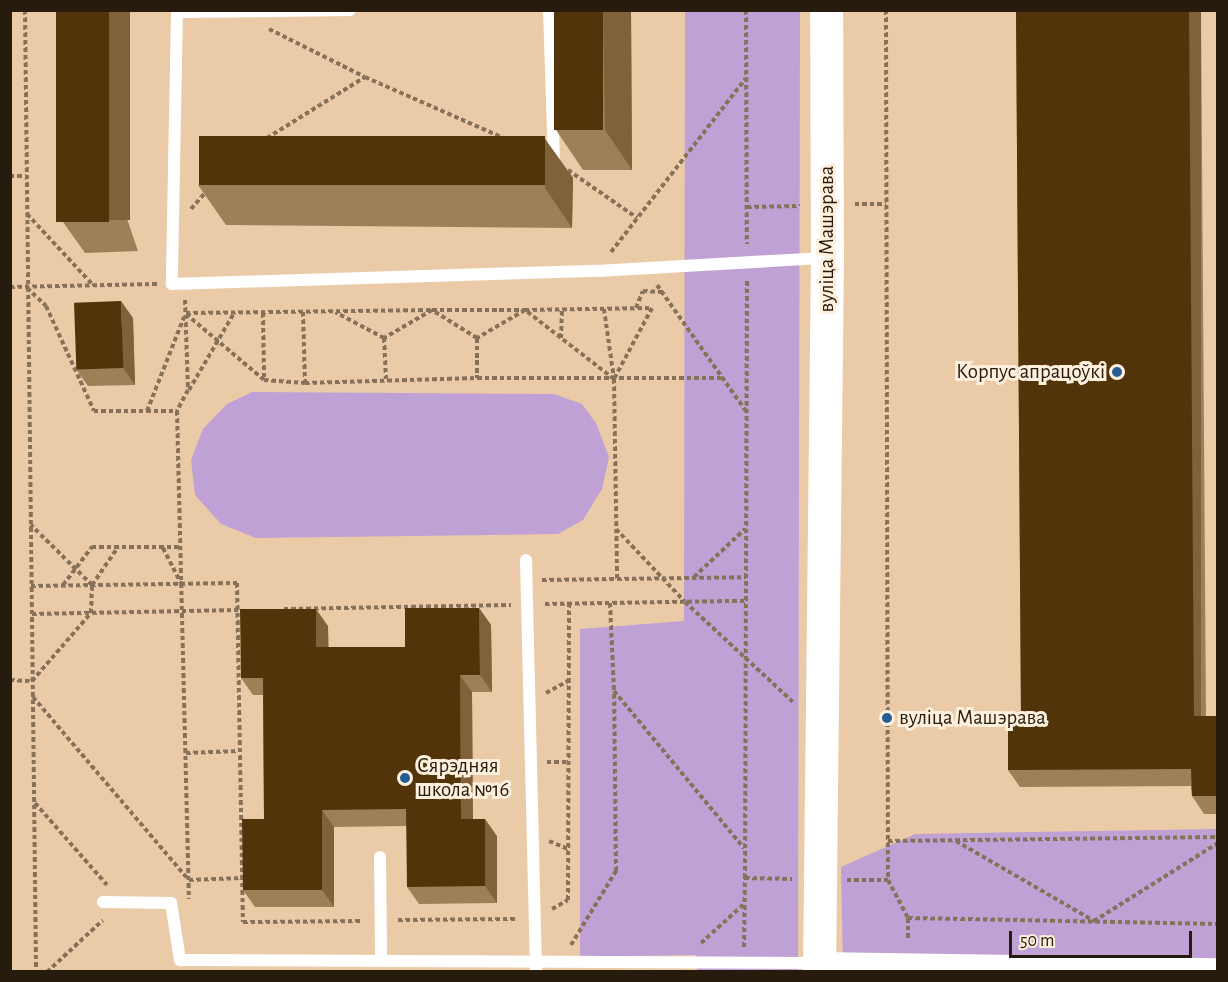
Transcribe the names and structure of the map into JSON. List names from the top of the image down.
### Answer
{
  "streets": {
    "street": ["вуліца Машэрава"]
  },
  "places": ["Корпус апрацоўкі", "вуліца Машэрава", "Сярэдняя школа №16"],
  "scale_bar": "50 m"
}
